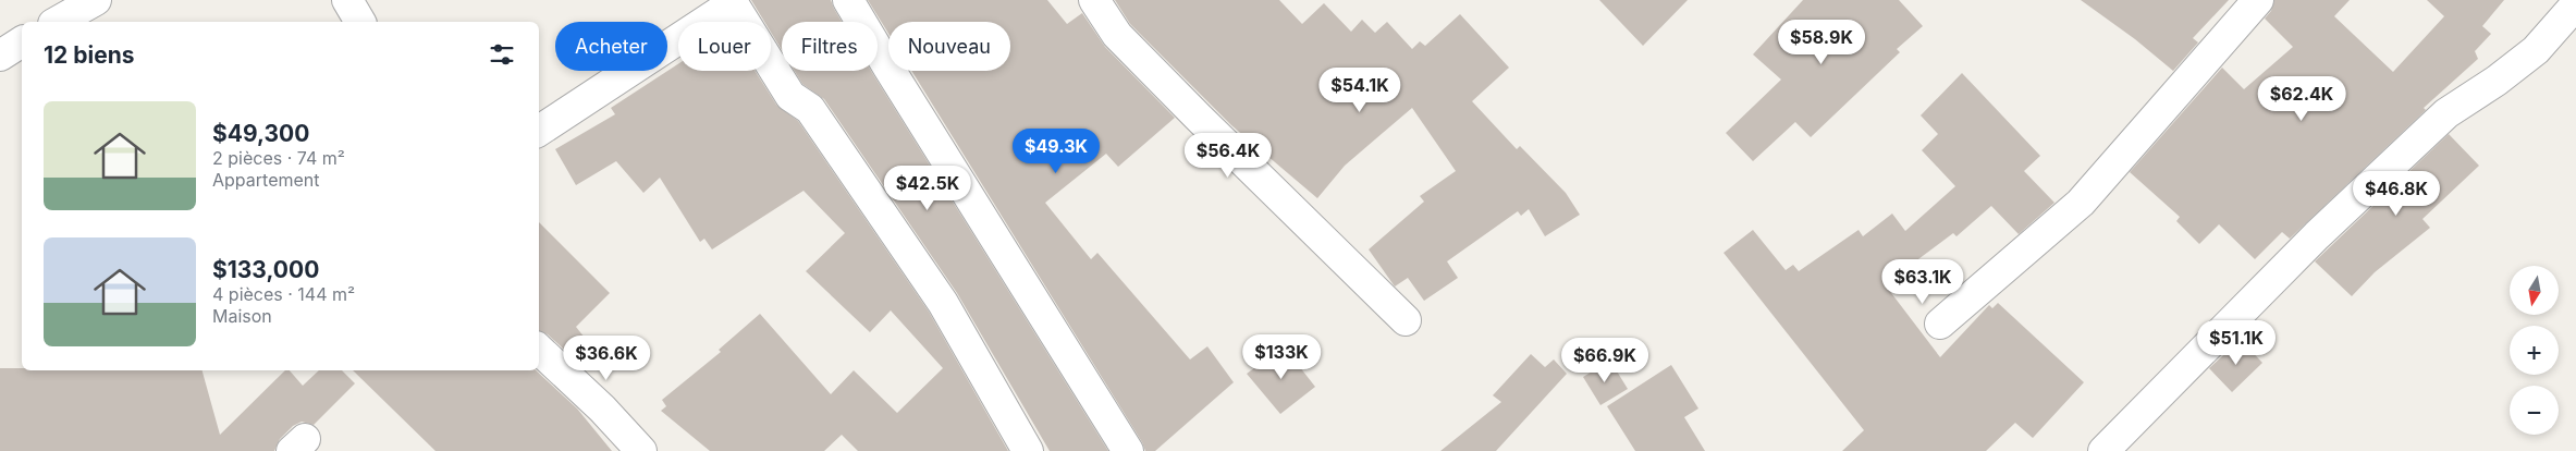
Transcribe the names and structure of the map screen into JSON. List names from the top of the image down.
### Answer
{
  "north": "bottom",
  "page": {
    "price": [
      "$58.9K",
      "$54.1K",
      "$62.4K",
      "$49.3K",
      "$56.4K",
      "$42.5K",
      "$46.8K",
      "$63.1K",
      "$51.1K",
      "$133K",
      "$36.6K",
      "$66.9K"
    ],
    "chip": [
      "Acheter",
      "Louer",
      "Filtres",
      "Nouveau"
    ],
    "heading": "12 biens",
    "list": [
      {
        "name": "$49,300",
        "note": "2 pièces · 74 m² · Appartement"
      },
      {
        "name": "$133,000",
        "note": "4 pièces · 144 m² · Maison"
      }
    ],
    "map_buttons": ["+", "−"]
  }
}
